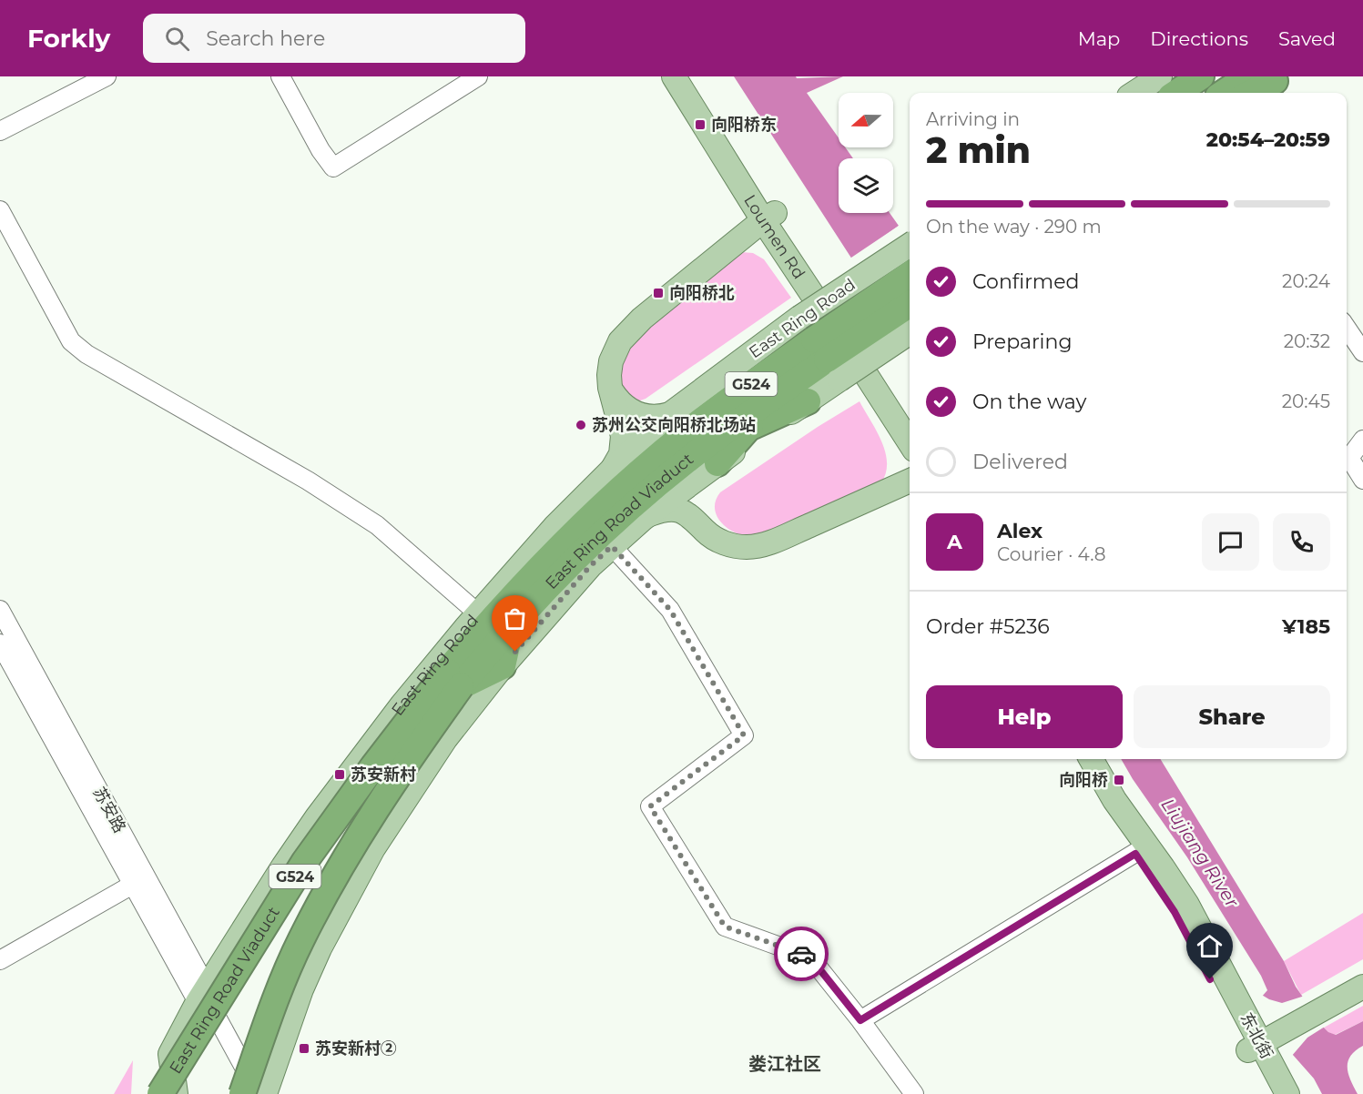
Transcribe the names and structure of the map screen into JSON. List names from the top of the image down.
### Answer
{
  "streets": {
    "highway": ["G524", "East Ring Road Viaduct"],
    "main road": ["Loumen Rd", "East Ring Road", "东北街"],
    "street": ["苏安路"]
  },
  "crossings": [
    ["East Ring Road", "苏安路"]
  ],
  "districts": ["娄江社区"],
  "water": ["Liujiang River"],
  "places": {
    "transit": [
      "向阳桥东",
      "向阳桥北",
      "苏安新村",
      "向阳桥",
      "苏安新村②"
    ],
    "other": ["苏州公交向阳桥北场站"]
  },
  "north": "left",
  "page": {
    "header": "Forkly",
    "search": "Search here",
    "nav": ["Map", "Directions", "Saved"],
    "heading": ["2 min", "Arriving in", "20:54–20:59"],
    "panel": [
      "Alex",
      "Courier · 4.8",
      "Order #5236",
      "¥185"
    ],
    "bar": "On the way · 290 m",
    "list": [
      ["Confirmed", "20:24"],
      ["Preparing", "20:32"],
      ["On the way", "20:45"],
      "Delivered"
    ],
    "round": "A",
    "buttons": ["Help", "Share"]
  }
}
